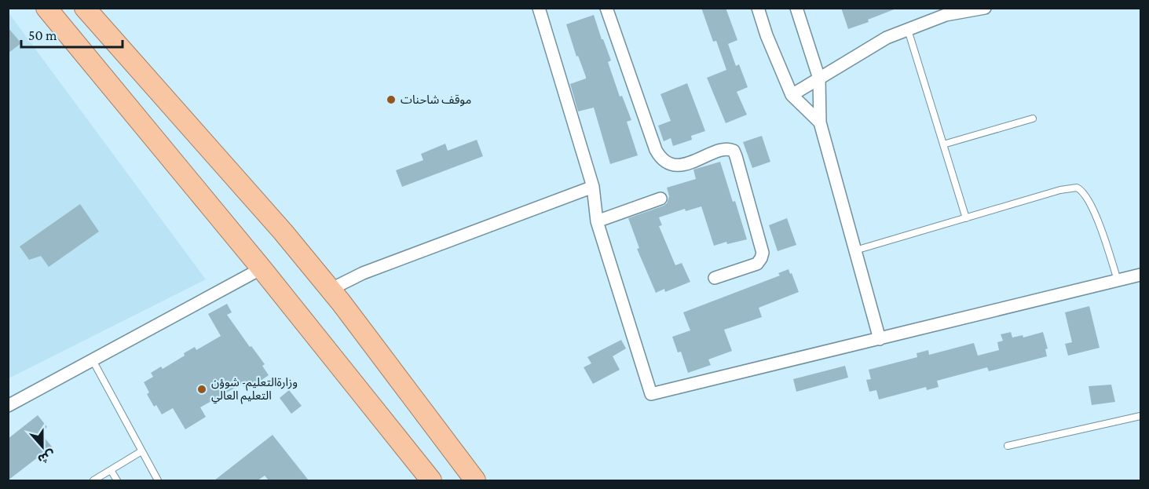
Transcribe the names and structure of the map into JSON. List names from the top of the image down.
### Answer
{
  "places": ["موقف شاحنات", "وزارةالتعليم- شوؤن التعليم العالي"],
  "scale_bar": "50 m",
  "north": "bottom"
}
